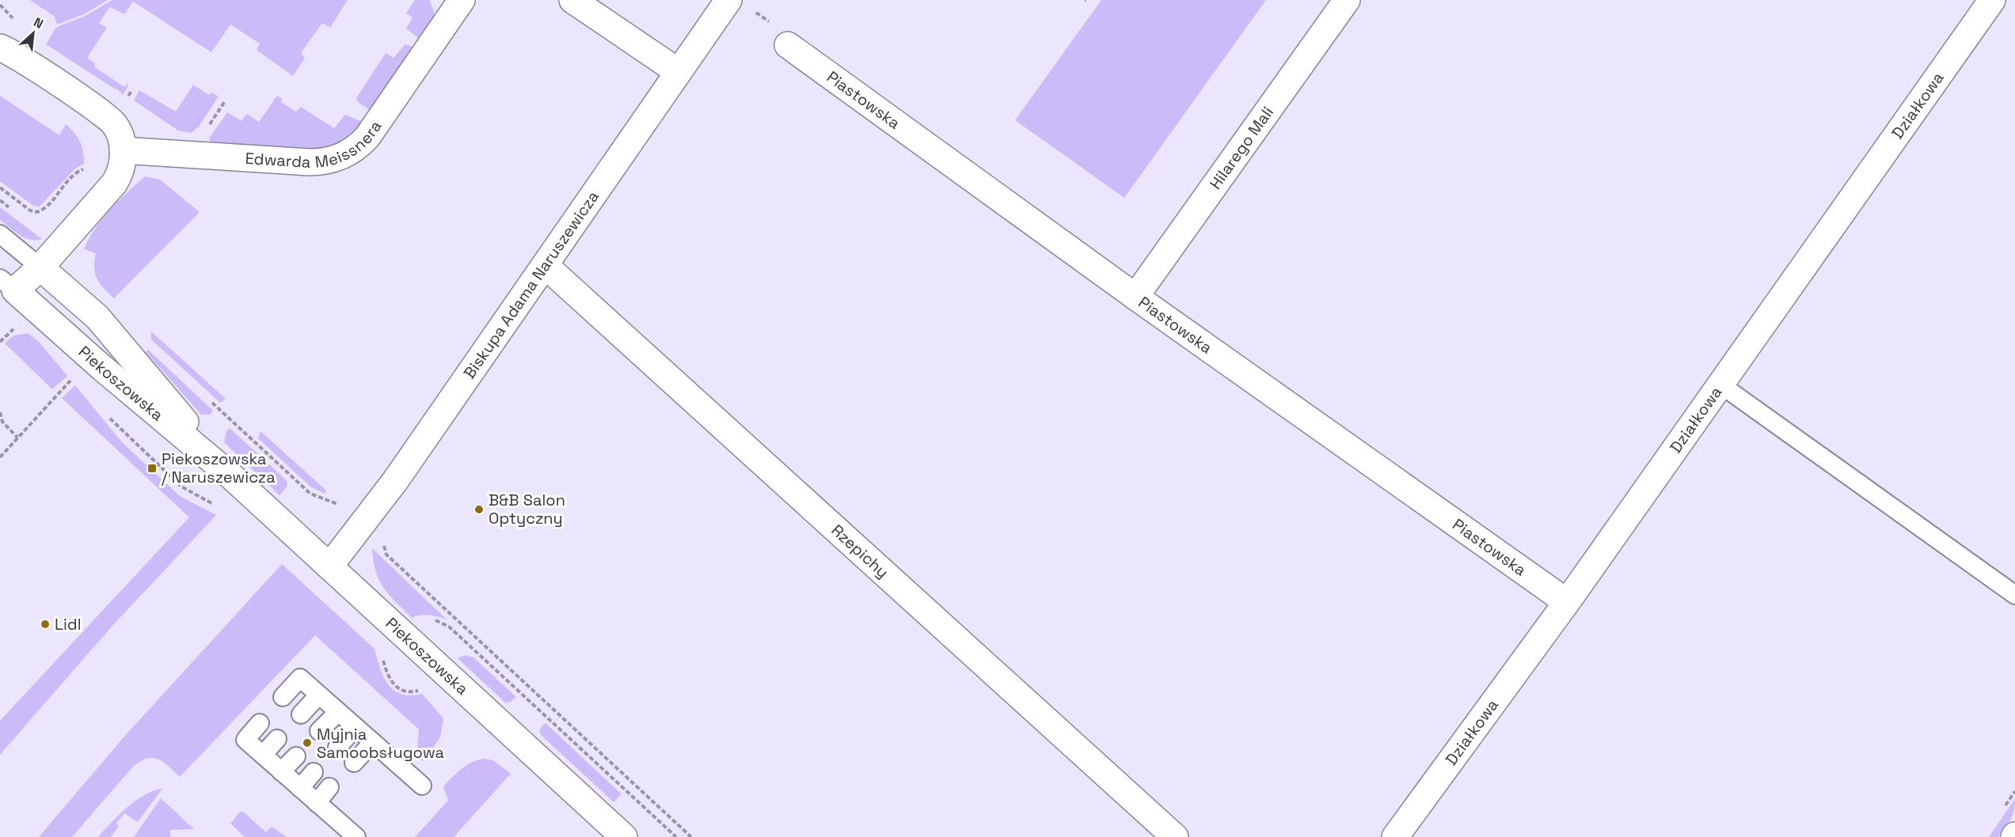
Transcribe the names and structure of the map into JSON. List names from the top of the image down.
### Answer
{
  "streets": {
    "street": [
      "Piastowska",
      "Działkowa",
      "Edwarda Meissnera",
      "Hilarego Mali",
      "Biskupa Adama Naruszewicza",
      "Piekoszowska",
      "Rzepichy"
    ]
  },
  "crossings": [
    ["Piastowska", "Działkowa"],
    ["Piastowska", "Hilarego Mali"],
    ["Biskupa Adama Naruszewicza", "Piekoszowska"],
    ["Biskupa Adama Naruszewicza", "Rzepichy"]
  ],
  "places": {
    "transit": ["Piekoszowska / Naruszewicza"],
    "other": ["B&B Salon Optyczny", "Lidl", "Myjnia Samoobsługowa"]
  },
  "north": "top right"
}
